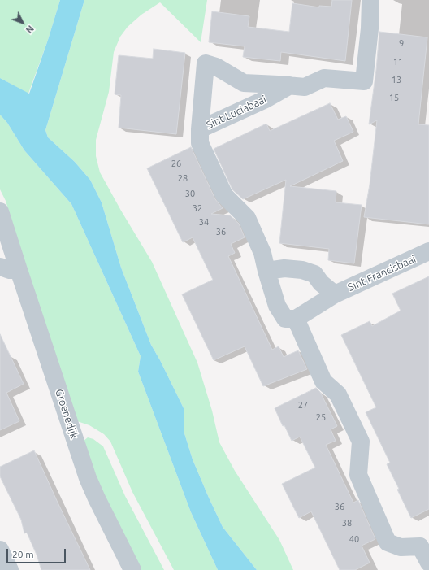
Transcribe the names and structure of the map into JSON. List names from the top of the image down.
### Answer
{
  "streets": {
    "street": ["Sint Luciabaai", "Sint Francisbaai", "Groenedijk"]
  },
  "house_numbers": [
    "9",
    "11",
    "13",
    "15",
    "26",
    "28",
    "30",
    "32",
    "34",
    "36",
    "27",
    "25",
    "36",
    "38",
    "40"
  ],
  "scale_bar": "20 m",
  "north": "bottom right"
}
